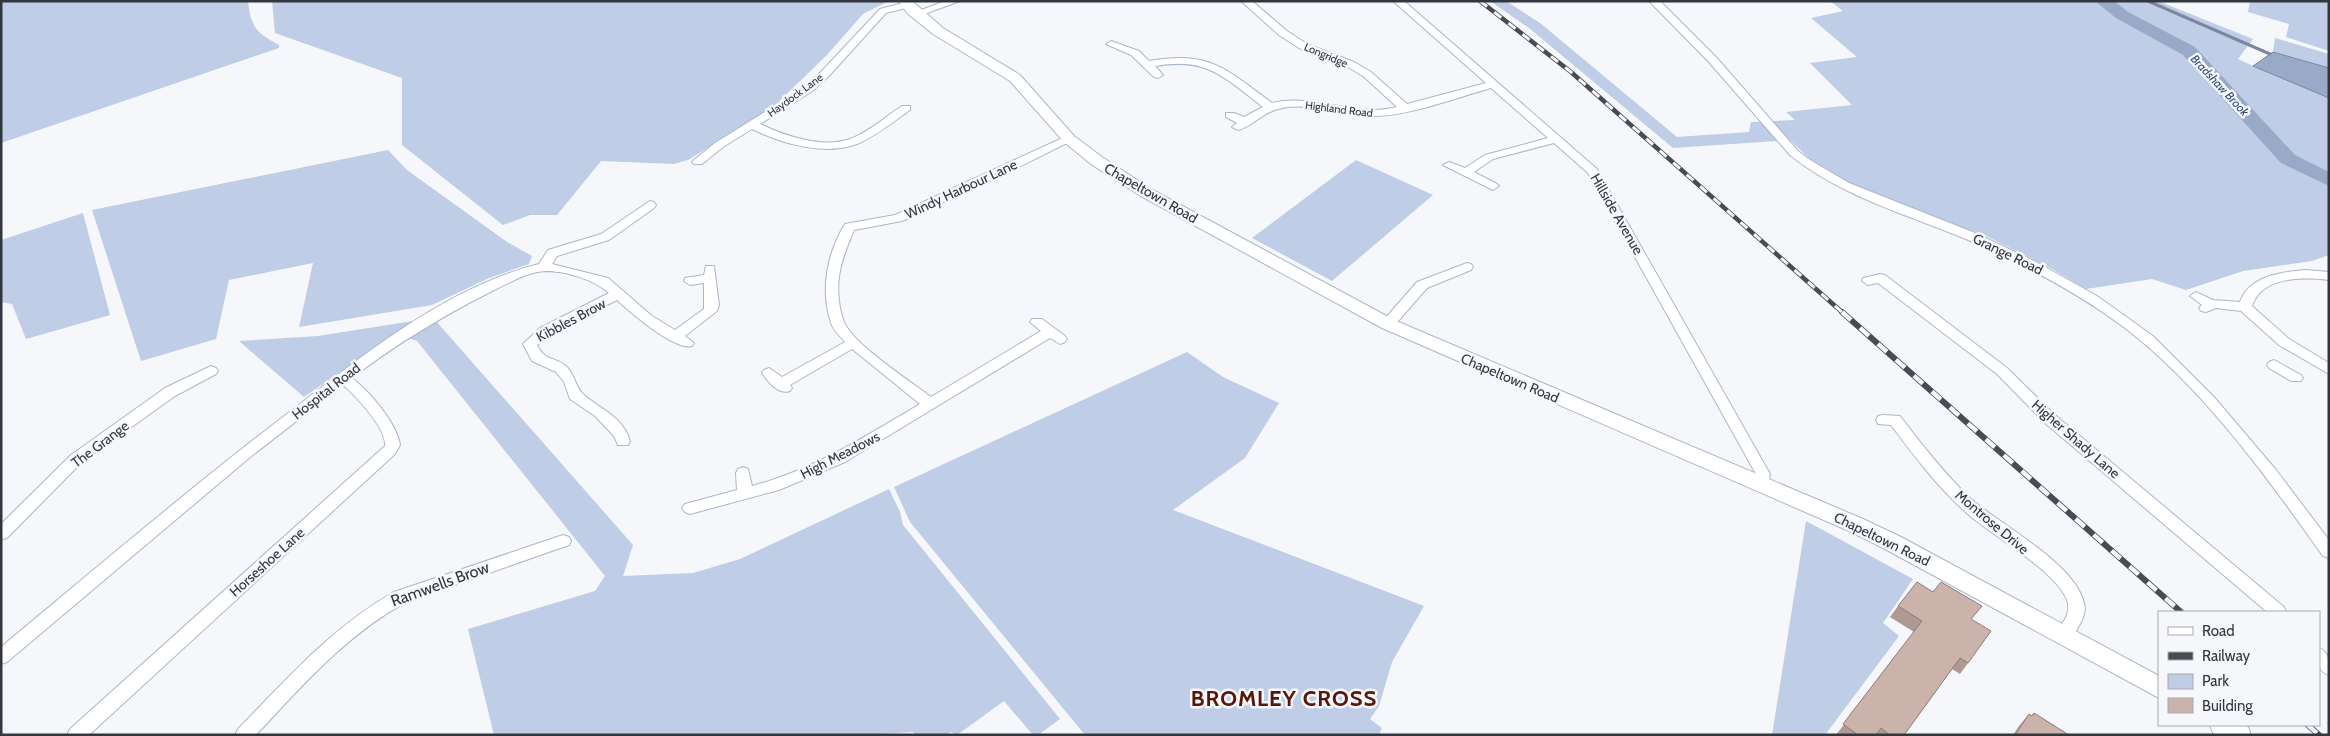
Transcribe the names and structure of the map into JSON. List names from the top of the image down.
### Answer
{
  "streets": {
    "main road": ["Chapeltown Road"],
    "street": [
      "Longridge",
      "Haydock Lane",
      "Highland Road",
      "Windy Harbour Lane",
      "Hillside Avenue",
      "Grange Road",
      "Kibbles Brow",
      "Hospital Road",
      "Higher Shady Lane",
      "The Grange",
      "High Meadows",
      "Montrose Drive",
      "Horseshoe Lane",
      "Ramwells Brow"
    ]
  },
  "crossings": [
    ["Longridge", "Highland Road"],
    ["Haydock Lane", "Chapeltown Road"],
    ["Highland Road", "Hillside Avenue"],
    ["Windy Harbour Lane", "Chapeltown Road"],
    ["Chapeltown Road", "Hillside Avenue"],
    ["Chapeltown Road", "Montrose Drive"],
    ["Kibbles Brow", "Hospital Road"],
    ["Hospital Road", "Horseshoe Lane"]
  ],
  "districts": ["BROMLEY CROSS"],
  "water": ["Bradshaw Brook"],
  "legend": [
    "Road",
    "Railway",
    "Park",
    "Building"
  ]
}
